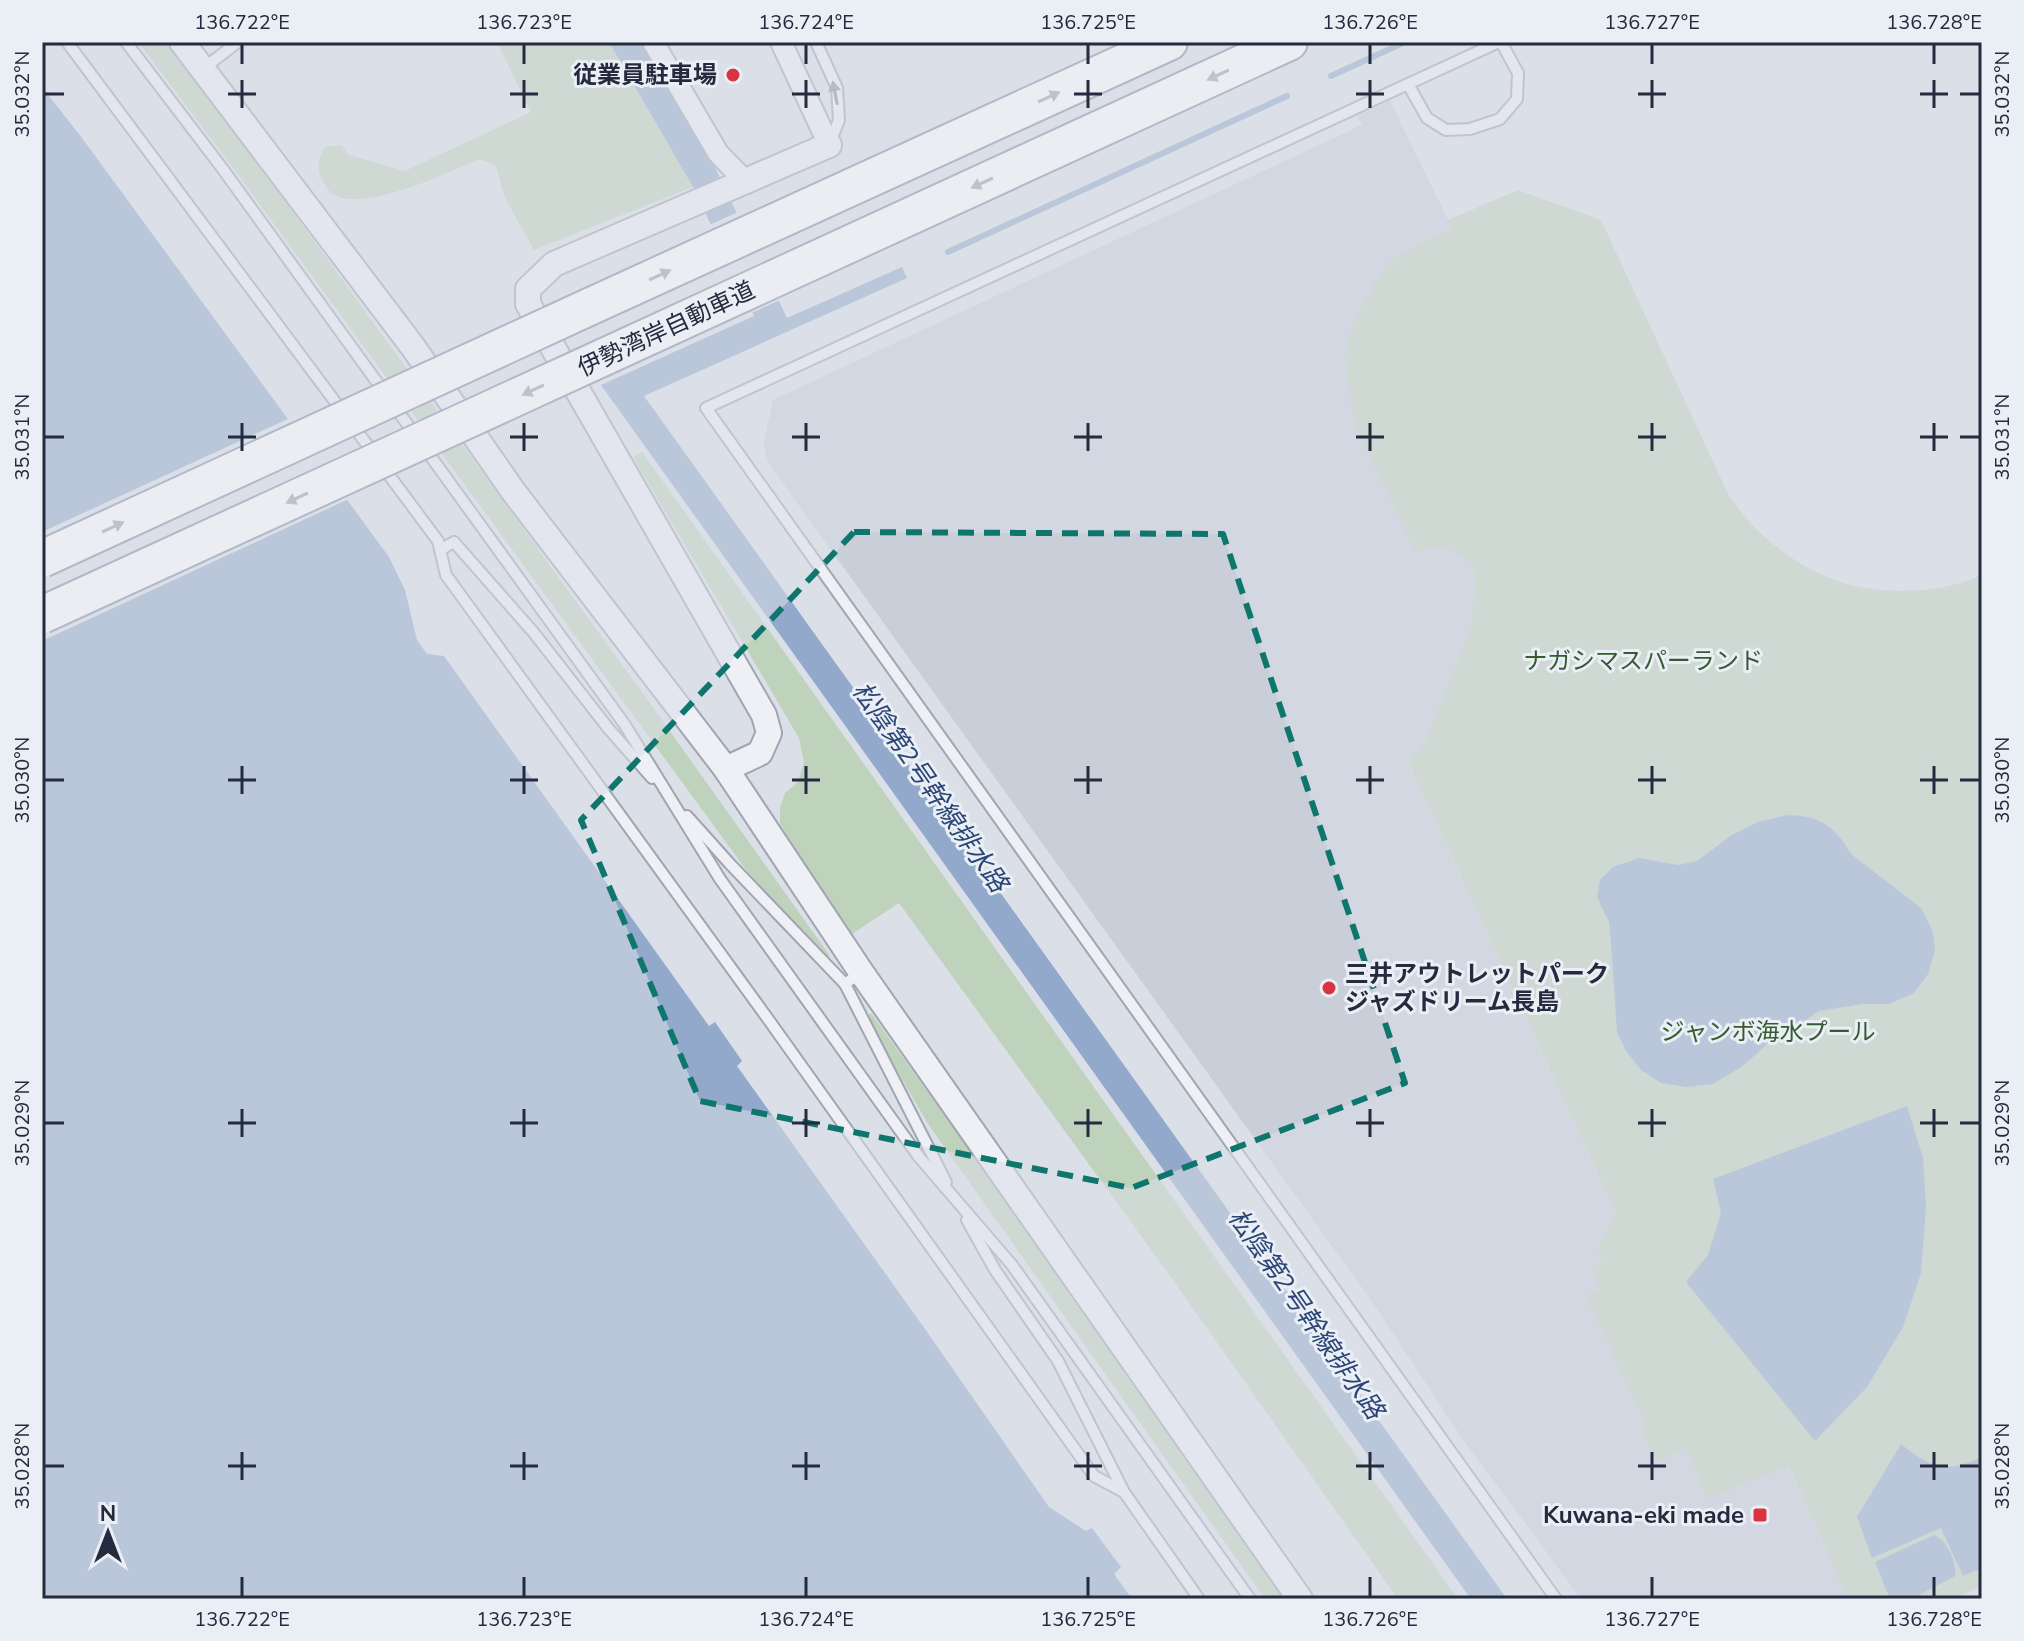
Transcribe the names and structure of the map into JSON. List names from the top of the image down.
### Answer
{
  "streets": {
    "highway": ["伊勢湾岸自動車道"]
  },
  "water": ["松陰第2号幹線排水路"],
  "parks": ["ナガシマスパーランド", "ジャンボ海水プール"],
  "places": {
    "other": ["従業員駐車場", "三井アウトレットパーク ジャズドリーム長島"],
    "transit": ["Kuwana-eki made"]
  },
  "north": "top",
  "coordinates": [
    "136.722°E",
    "136.723°E",
    "136.724°E",
    "136.725°E",
    "136.726°E",
    "136.727°E",
    "136.728°E",
    "35.032°N",
    "35.031°N",
    "35.030°N",
    "35.029°N",
    "35.028°N"
  ]
}
